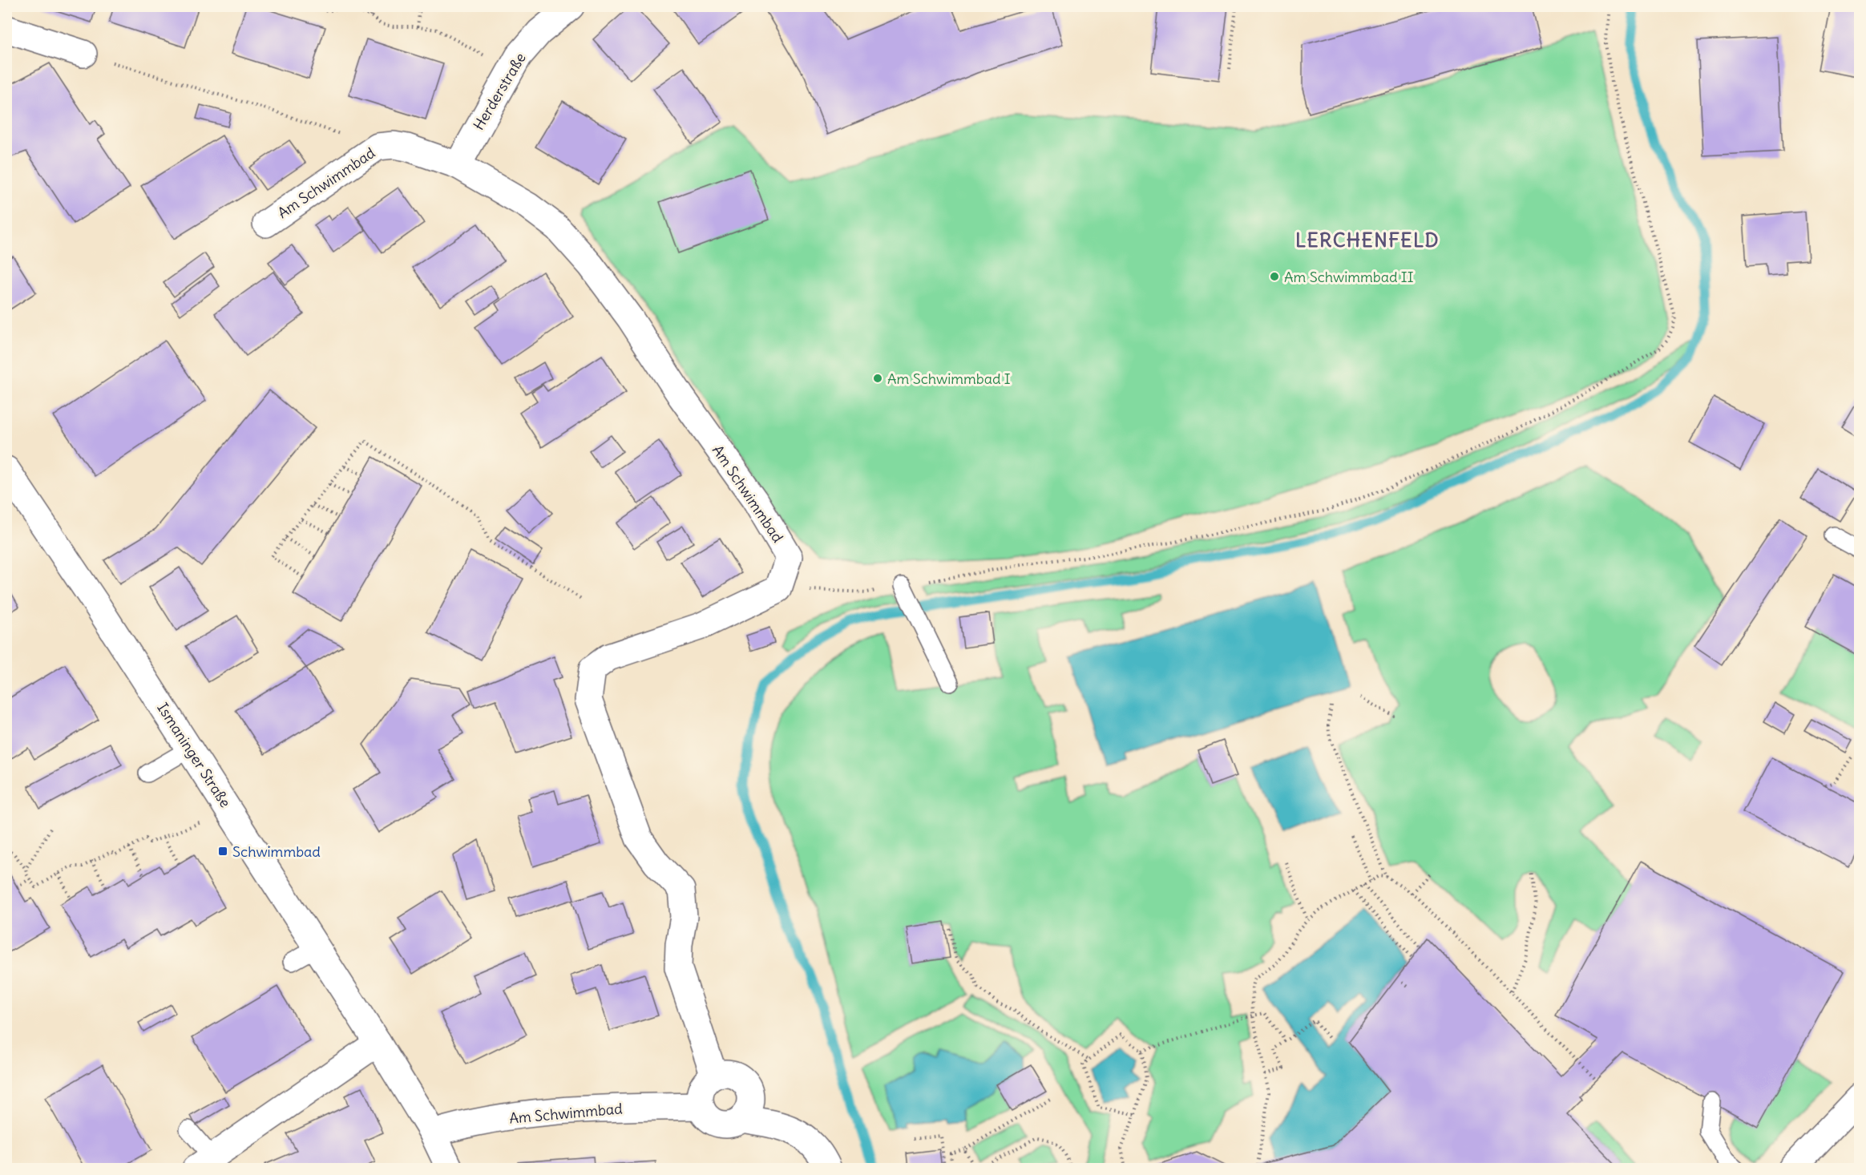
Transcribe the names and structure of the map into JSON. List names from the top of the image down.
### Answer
{
  "streets": {
    "street": ["Herderstraße", "Am Schwimmbad", "Ismaninger Straße"]
  },
  "crossings": [
    ["Herderstraße", "Am Schwimmbad"],
    ["Am Schwimmbad", "Ismaninger Straße"]
  ],
  "districts": ["LERCHENFELD"],
  "places": {
    "other": ["Am Schwimmbad II", "Am Schwimmbad I"],
    "transit": ["Schwimmbad"]
  }
}
